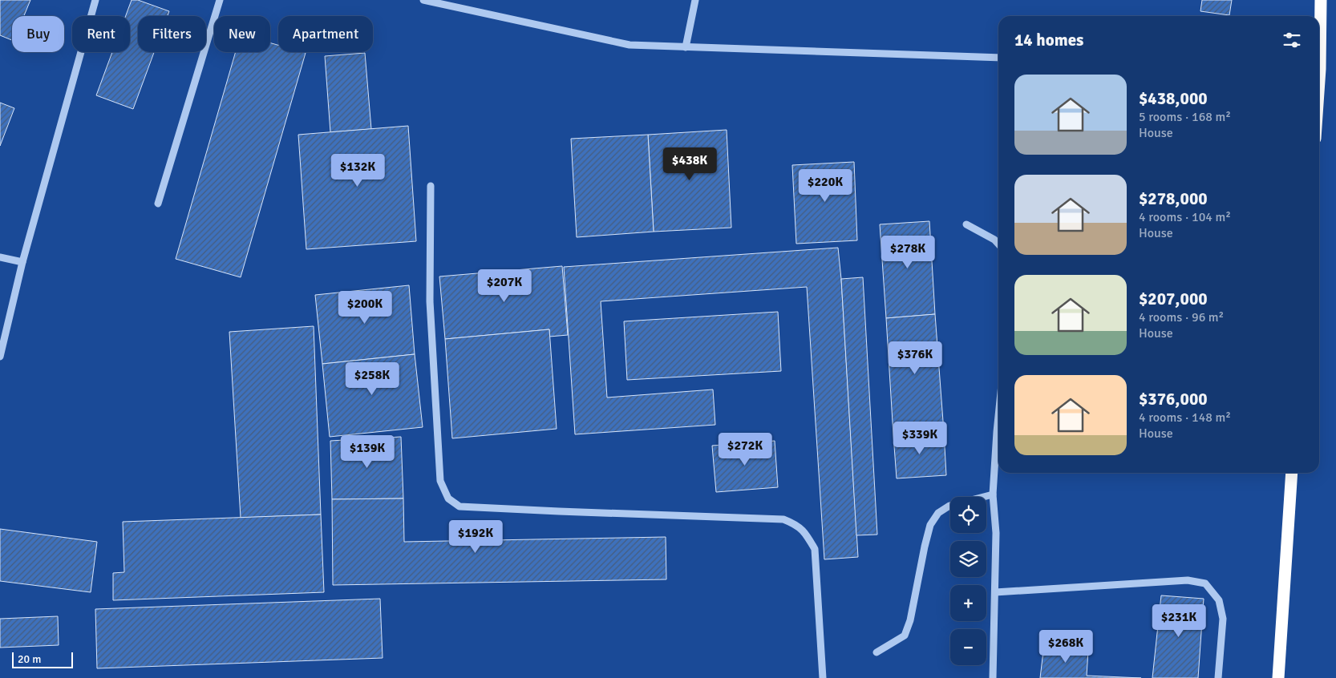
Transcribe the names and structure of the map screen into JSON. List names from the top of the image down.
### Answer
{
  "scale_bar": "20 m",
  "page": {
    "chip": [
      "Buy",
      "Rent",
      "Filters",
      "New",
      "Apartment"
    ],
    "heading": "14 homes",
    "list": [
      {
        "name": "$438,000",
        "note": "5 rooms · 168 m² · House"
      },
      {
        "name": "$278,000",
        "note": "4 rooms · 104 m² · House"
      },
      {
        "name": "$207,000",
        "note": "4 rooms · 96 m² · House"
      },
      {
        "name": "$376,000",
        "note": "4 rooms · 148 m² · House"
      }
    ],
    "price": [
      "$438K",
      "$132K",
      "$220K",
      "$278K",
      "$207K",
      "$200K",
      "$376K",
      "$258K",
      "$339K",
      "$272K",
      "$139K",
      "$192K",
      "$231K",
      "$268K"
    ],
    "map_buttons": ["+", "−"],
    "scale": "20 m"
  }
}
